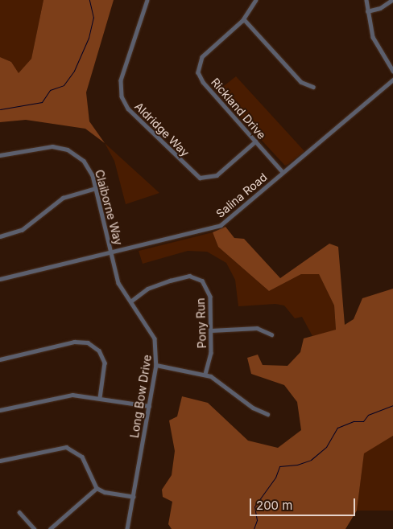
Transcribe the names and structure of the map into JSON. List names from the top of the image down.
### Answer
{
  "streets": {
    "street": [
      "Rickland Drive",
      "Aldridge Way",
      "Salina Road",
      "Claiborne Way",
      "Pony Run",
      "Long Bow Drive"
    ]
  },
  "crossings": [
    ["Rickland Drive", "Aldridge Way"],
    ["Rickland Drive", "Salina Road"],
    ["Salina Road", "Claiborne Way"],
    ["Salina Road", "Long Bow Drive"],
    ["Claiborne Way", "Long Bow Drive"],
    ["Pony Run", "Long Bow Drive"]
  ],
  "scale_bar": "200 m"
}
